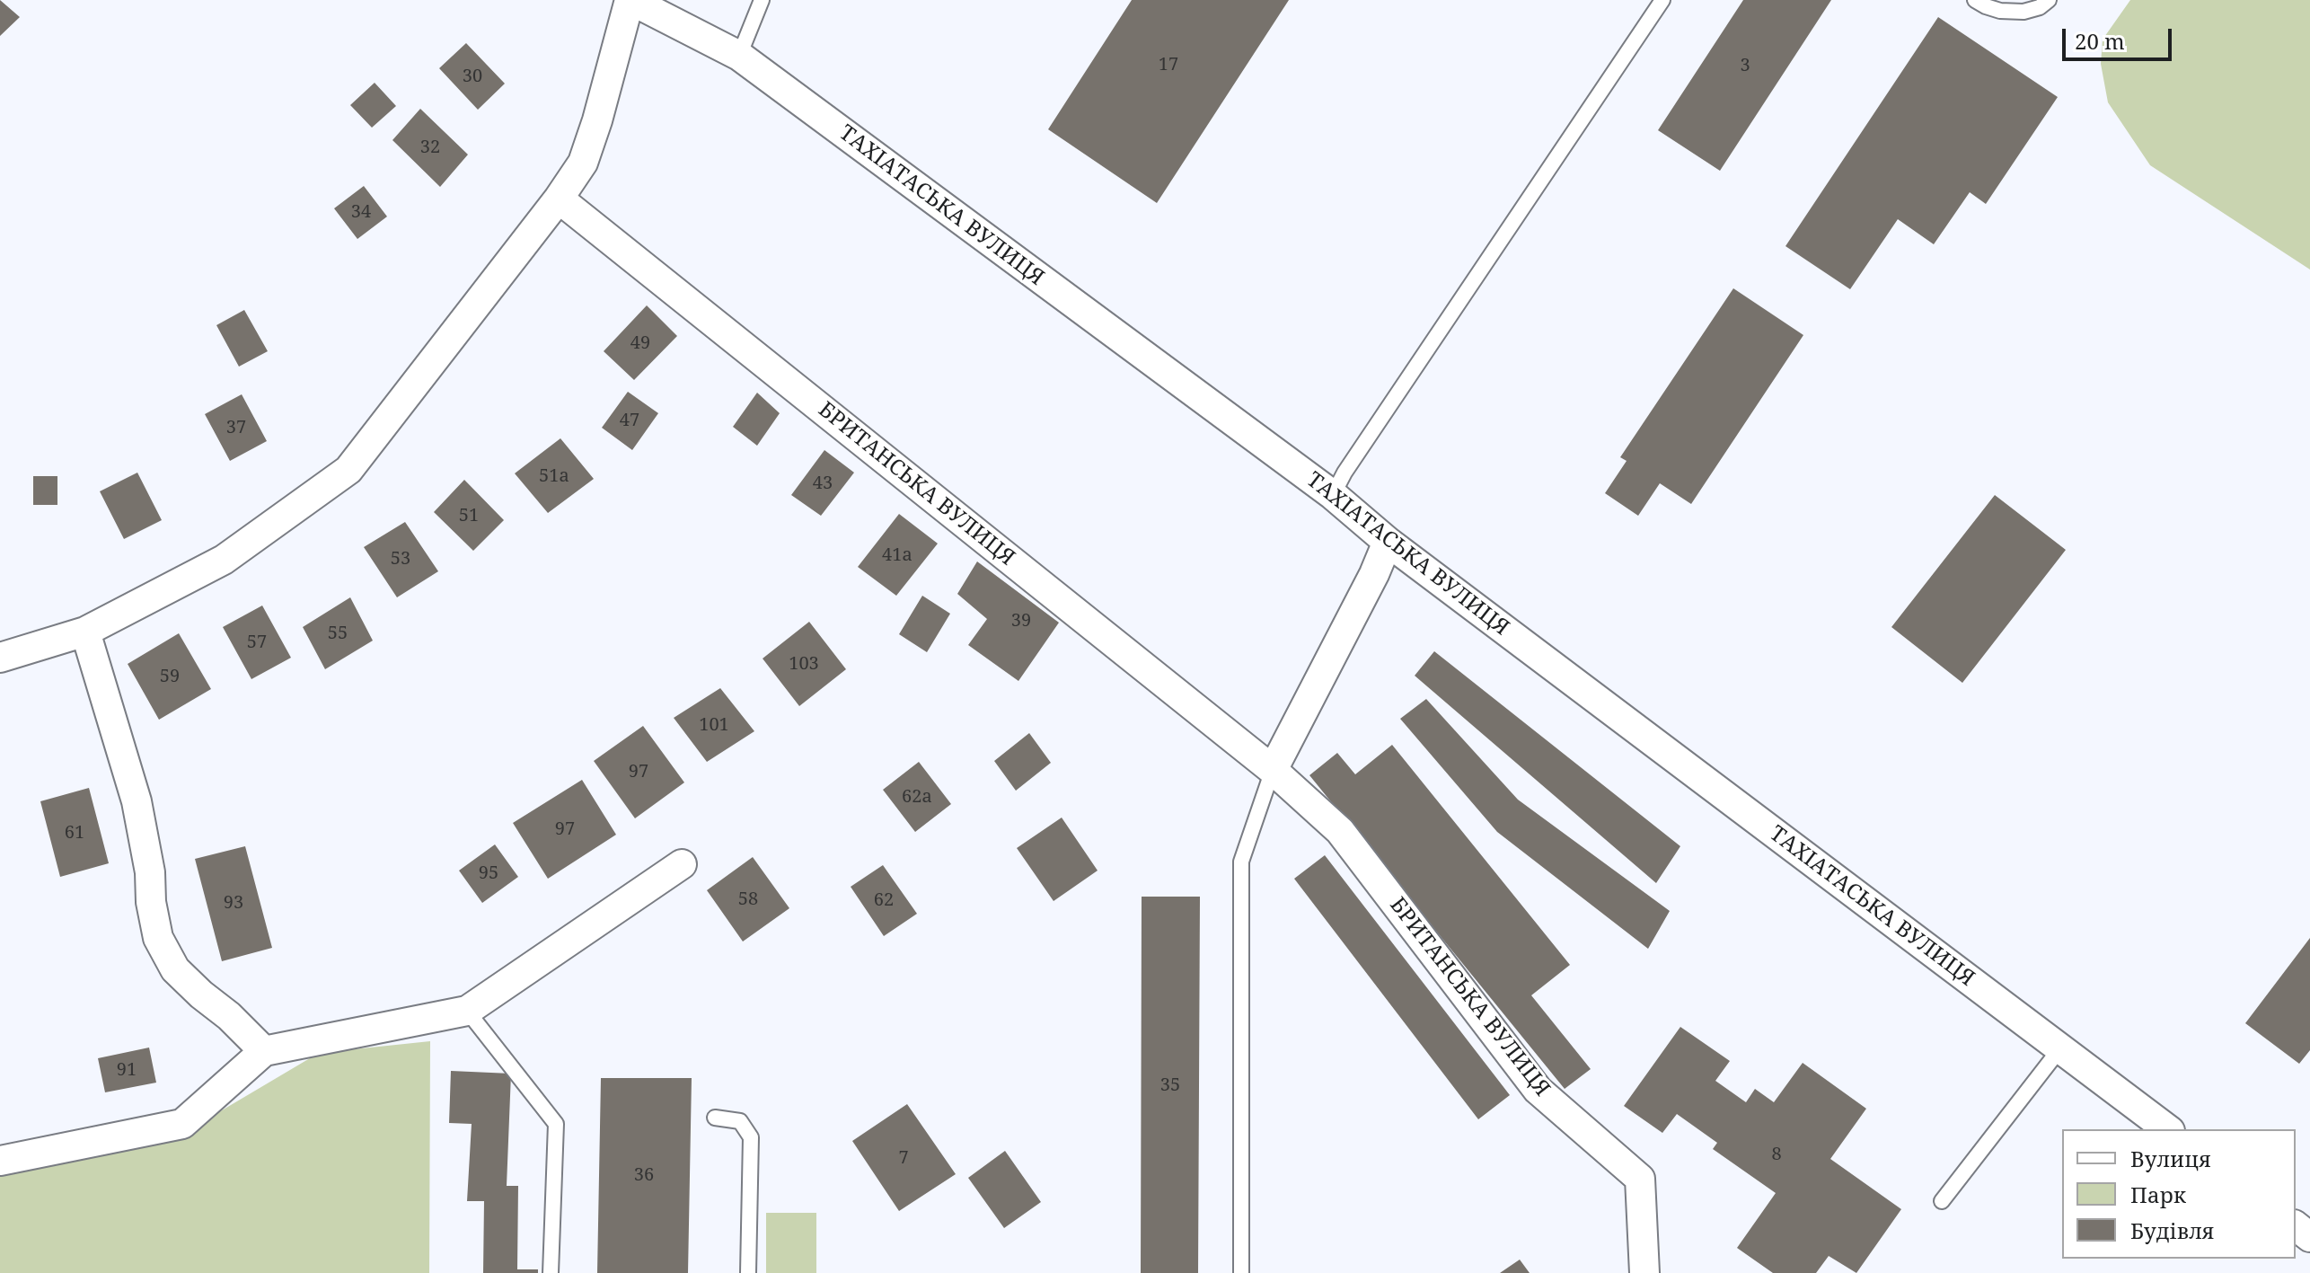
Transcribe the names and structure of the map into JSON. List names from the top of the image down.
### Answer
{
  "streets": {
    "street": ["ТАХІАТАСЬКА ВУЛИЦЯ", "БРИТАНСЬКА ВУЛИЦЯ"]
  },
  "house_numbers": [
    "17",
    "3",
    "30",
    "32",
    "34",
    "49",
    "47",
    "37",
    "51а",
    "43",
    "51",
    "41а",
    "53",
    "39",
    "55",
    "57",
    "103",
    "59",
    "101",
    "97",
    "62а",
    "97",
    "61",
    "95",
    "58",
    "62",
    "93",
    "91",
    "35",
    "8",
    "7",
    "36"
  ],
  "legend": ["Вулиця", "Парк", "Будівля"],
  "scale_bar": "20 m"
}
